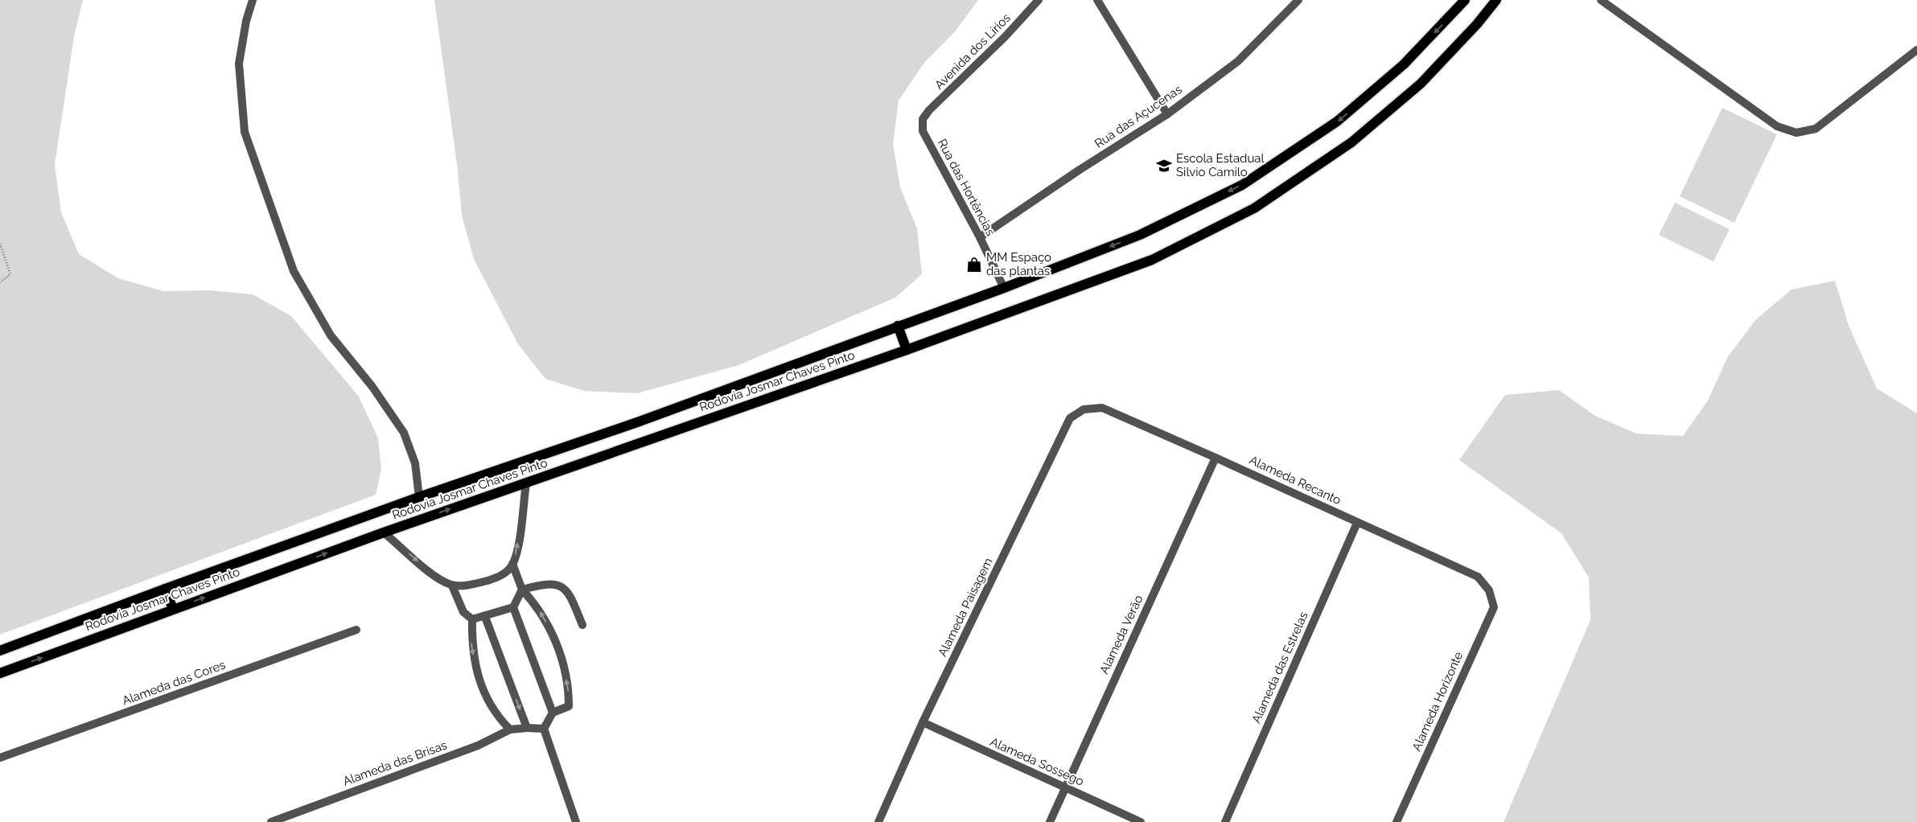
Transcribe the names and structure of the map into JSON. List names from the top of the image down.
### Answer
{
  "streets": {
    "main road": ["Rodovia Josmar Chaves Pinto"],
    "street": [
      "Avenida dos Lírios",
      "Rua das Açucenas",
      "Rua das Hortências",
      "Alameda Recanto",
      "Alameda Paisagem",
      "Alameda Verão",
      "Alameda das Estrelas",
      "Alameda das Cores",
      "Alameda Horizonte",
      "Alameda Sossego",
      "Alameda das Brisas"
    ]
  },
  "crossings": [
    ["Avenida dos Lírios", "Rua das Hortências"],
    ["Rua das Açucenas", "Rua das Hortências"],
    ["Rua das Hortências", "Rodovia Josmar Chaves Pinto"],
    ["Alameda Recanto", "Alameda Paisagem"],
    ["Alameda Recanto", "Alameda Verão"],
    ["Alameda Recanto", "Alameda das Estrelas"],
    ["Alameda Recanto", "Alameda Horizonte"],
    ["Alameda Paisagem", "Alameda Sossego"],
    ["Alameda Verão", "Alameda Sossego"]
  ],
  "places": {
    "school or university": ["Escola Estadual Silvio Camilo"],
    "shop": ["MM Espaço das plantas"]
  }
}
